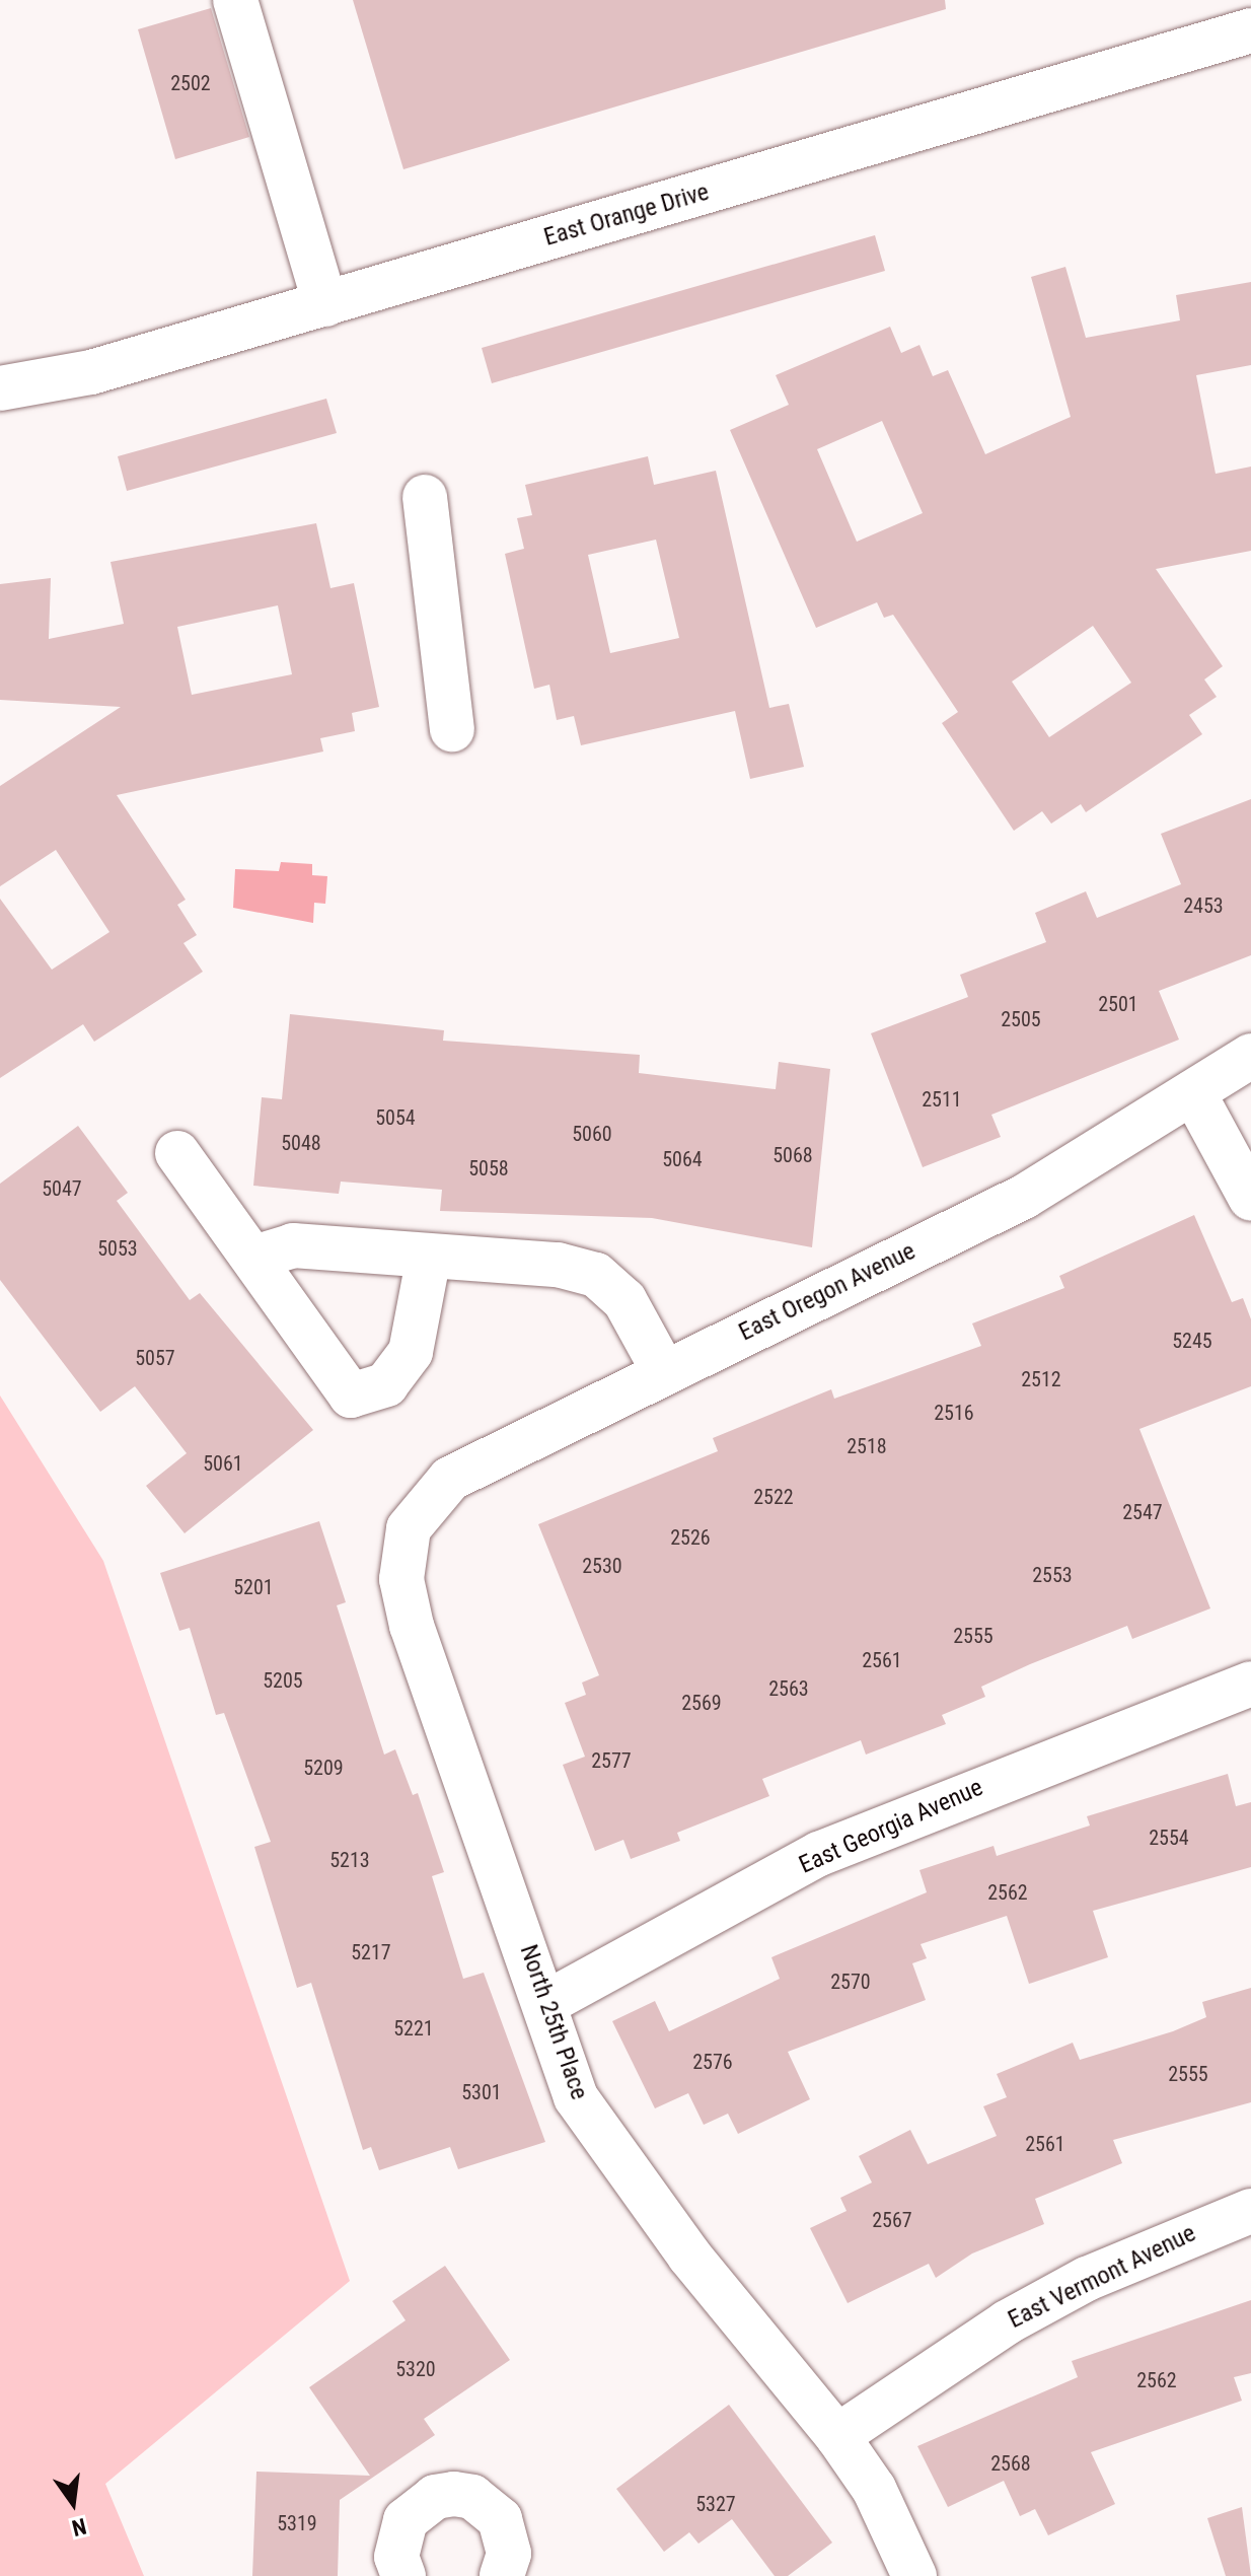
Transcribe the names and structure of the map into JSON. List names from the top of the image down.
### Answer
{
  "streets": {
    "street": [
      "East Orange Drive",
      "East Oregon Avenue",
      "East Georgia Avenue",
      "North 25th Place",
      "East Vermont Avenue"
    ]
  },
  "crossings": [
    ["East Oregon Avenue", "North 25th Place"],
    ["East Georgia Avenue", "North 25th Place"],
    ["North 25th Place", "East Vermont Avenue"]
  ],
  "house_numbers": [
    "2502",
    "2453",
    "2501",
    "2505",
    "2511",
    "5054",
    "5060",
    "5048",
    "5068",
    "5064",
    "5058",
    "5047",
    "5053",
    "5245",
    "5057",
    "2512",
    "2516",
    "2518",
    "5061",
    "2522",
    "2547",
    "2526",
    "2530",
    "2553",
    "5201",
    "2555",
    "2561",
    "5205",
    "2563",
    "2569",
    "2577",
    "5209",
    "2554",
    "5213",
    "2562",
    "5217",
    "2570",
    "5221",
    "2576",
    "2555",
    "5301",
    "2561",
    "2567",
    "5320",
    "2562",
    "2568",
    "5327",
    "5319"
  ],
  "north": "bottom"
}
